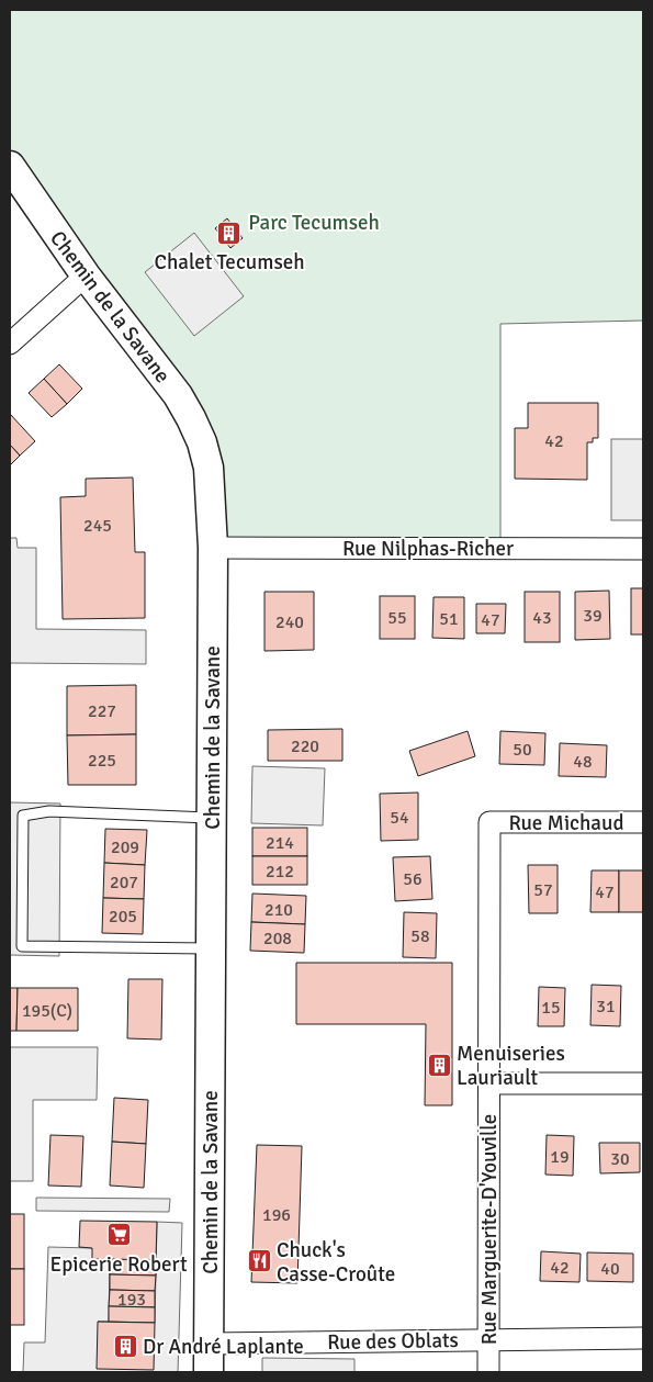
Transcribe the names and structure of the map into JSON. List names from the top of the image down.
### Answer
{
  "streets": {
    "street": [
      "Chemin de la Savane",
      "Rue Nilphas-Richer",
      "Rue Michaud",
      "Rue Marguerite-D'Youville",
      "Rue des Oblats"
    ]
  },
  "crossings": [
    ["Chemin de la Savane", "Rue Nilphas-Richer"],
    ["Chemin de la Savane", "Rue des Oblats"],
    ["Rue Michaud", "Rue Marguerite-D'Youville"],
    ["Rue Marguerite-D'Youville", "Rue des Oblats"]
  ],
  "parks": ["Parc Tecumseh"],
  "places": {
    "building": ["Chalet Tecumseh", "Menuiseries Lauriault", "Dr André Laplante"],
    "supermarket": ["Epicerie Robert"],
    "restaurant": ["Chuck's Casse-Croûte"]
  },
  "house_numbers": [
    "42",
    "245",
    "39",
    "55",
    "43",
    "51",
    "47",
    "240",
    "227",
    "220",
    "50",
    "225",
    "48",
    "54",
    "214",
    "209",
    "212",
    "56",
    "207",
    "57",
    "47",
    "210",
    "205",
    "58",
    "208",
    "31",
    "15",
    "195(C)",
    "19",
    "30",
    "196",
    "42",
    "40",
    "193"
  ]
}
